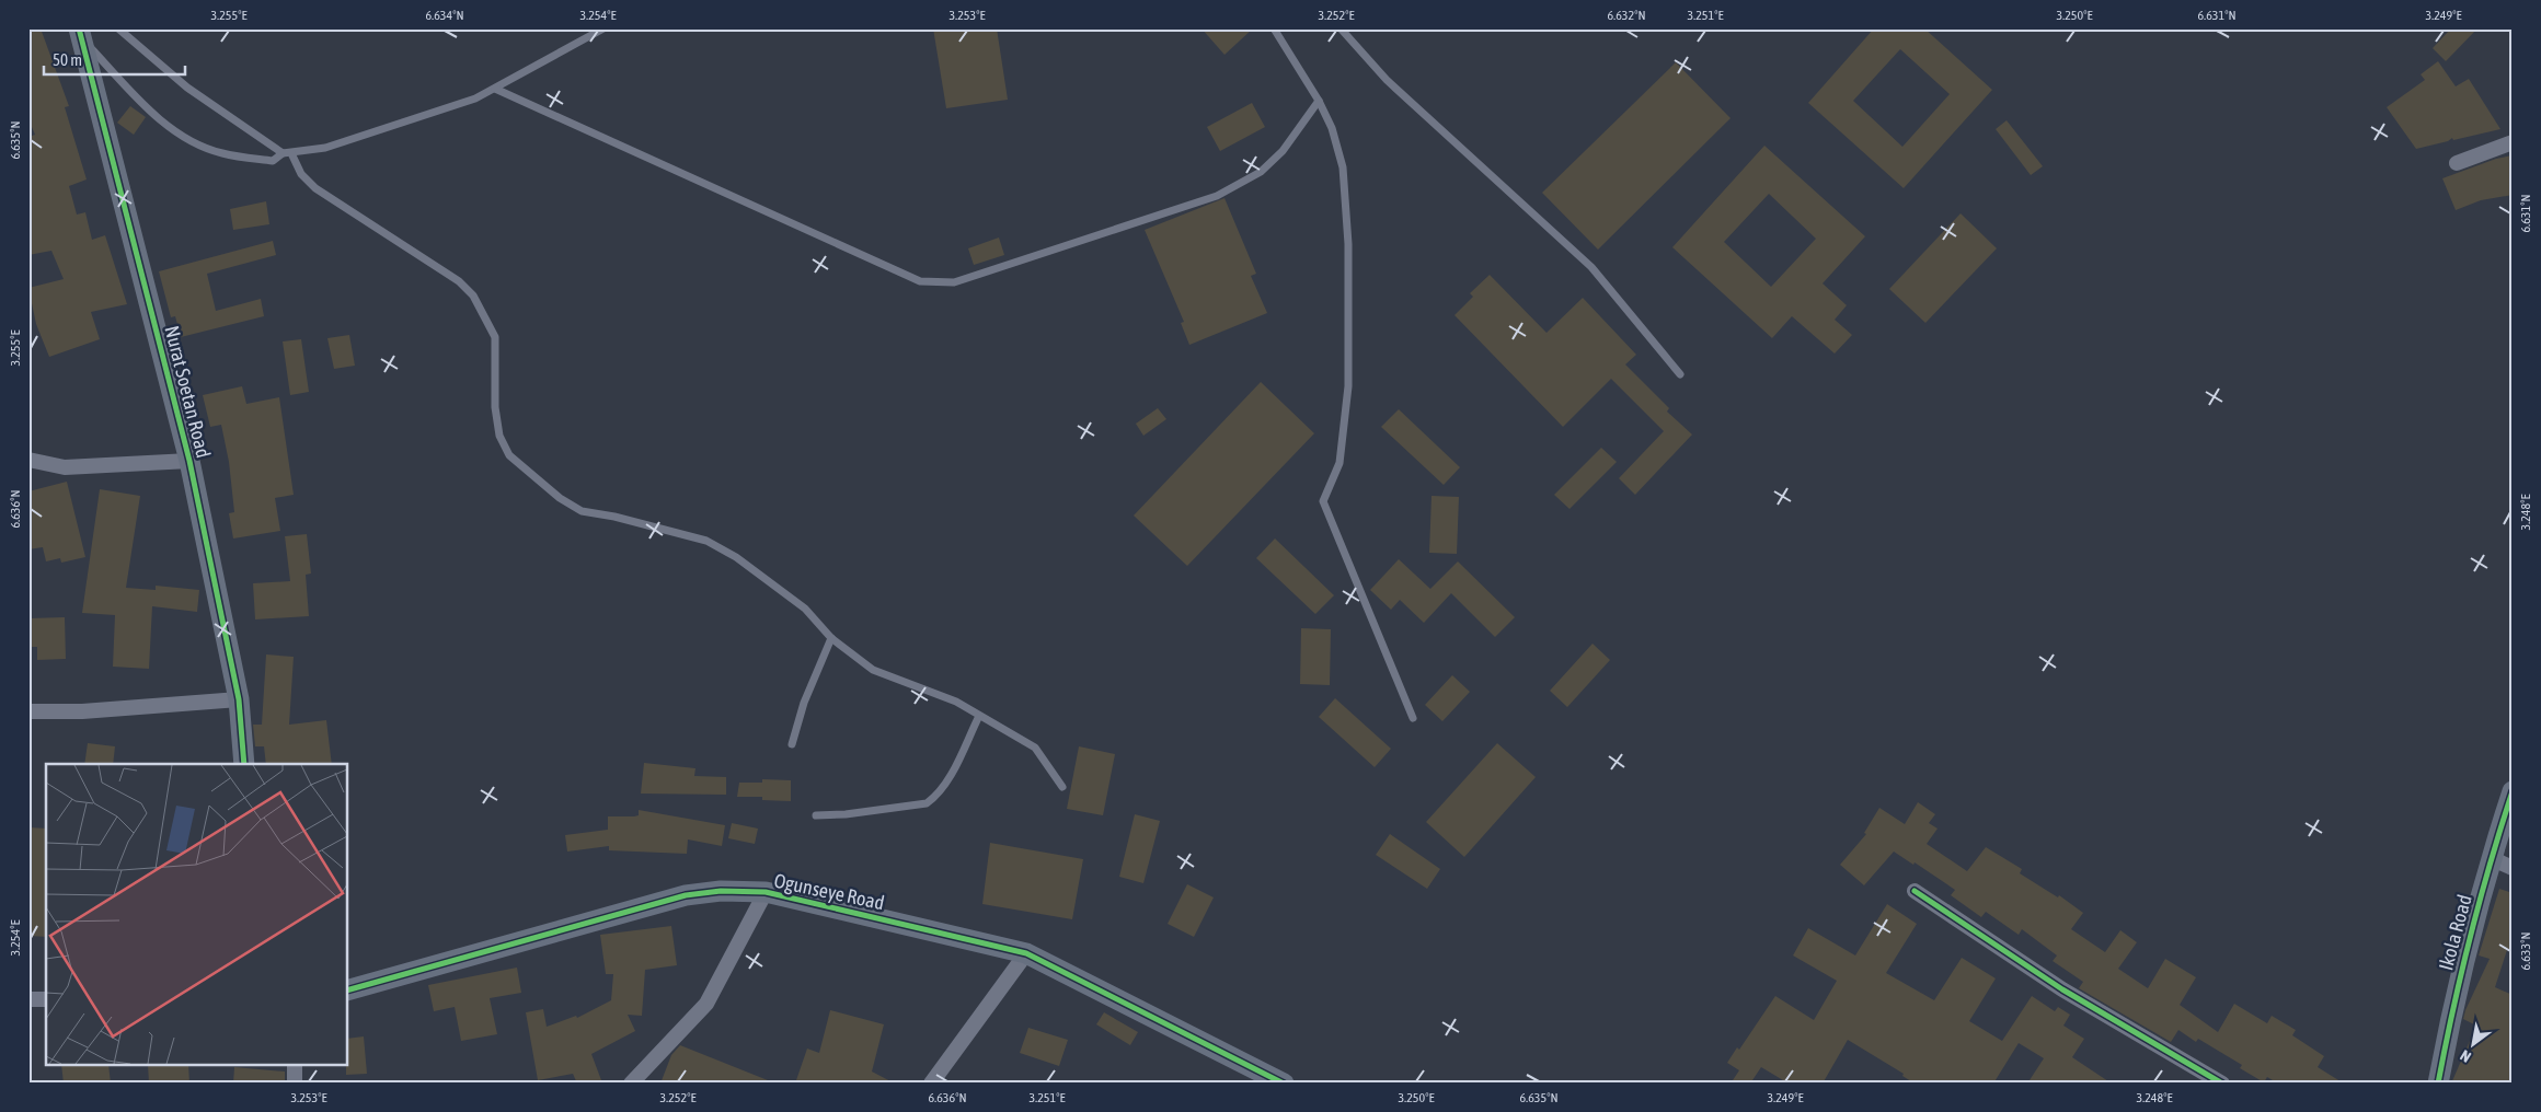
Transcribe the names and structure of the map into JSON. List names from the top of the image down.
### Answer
{
  "streets": {
    "street": ["Nurat Soetan Road", "Ogunseye Road", "Ikola Road"]
  },
  "scale_bar": "50 m",
  "north": "bottom left",
  "coordinates": [
    "3.255°E",
    "6.634°N",
    "3.254°E",
    "3.253°E",
    "3.252°E",
    "6.632°N",
    "3.251°E",
    "3.250°E",
    "6.631°N",
    "3.249°E",
    "6.635°N",
    "6.636°N",
    "3.248°E",
    "6.633°N"
  ]
}
